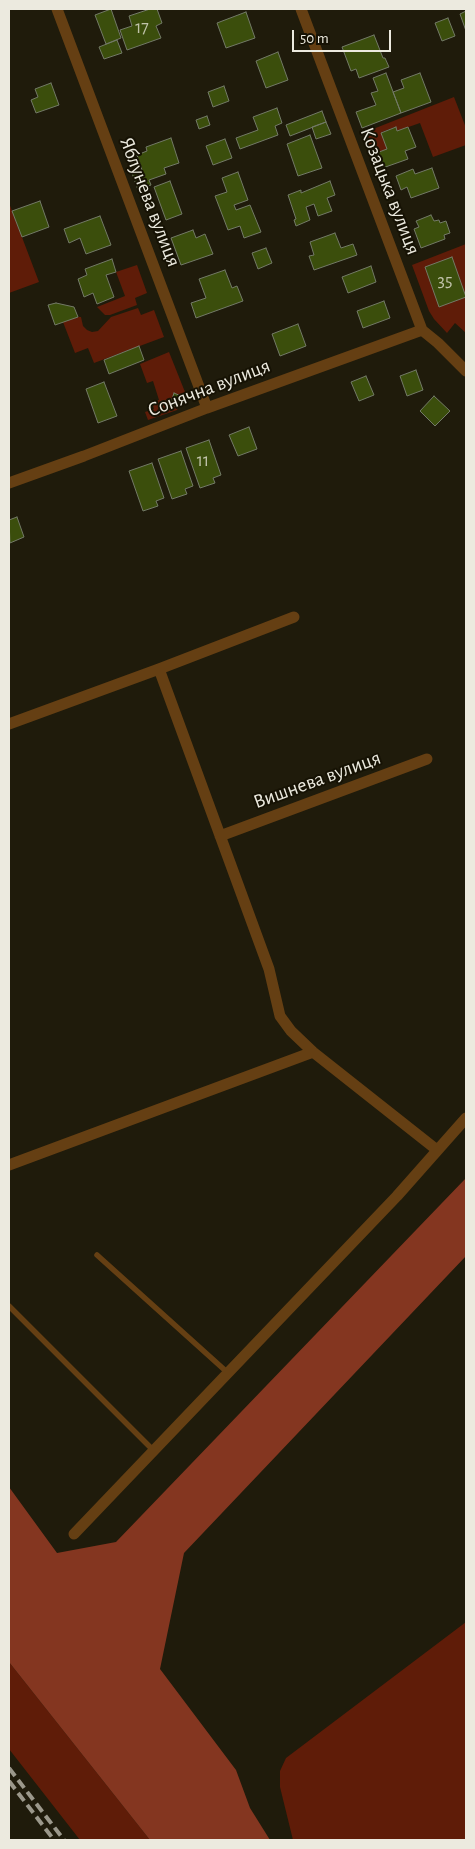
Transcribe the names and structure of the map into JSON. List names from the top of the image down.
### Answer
{
  "streets": {
    "street": [
      "Козацька вулиця",
      "Яблунева вулиця",
      "Сонячна вулиця",
      "Вишнева вулиця"
    ]
  },
  "crossings": [
    ["Козацька вулиця", "Сонячна вулиця"],
    ["Яблунева вулиця", "Сонячна вулиця"]
  ],
  "house_numbers": ["17", "35", "11"],
  "scale_bar": "50 m"
}
